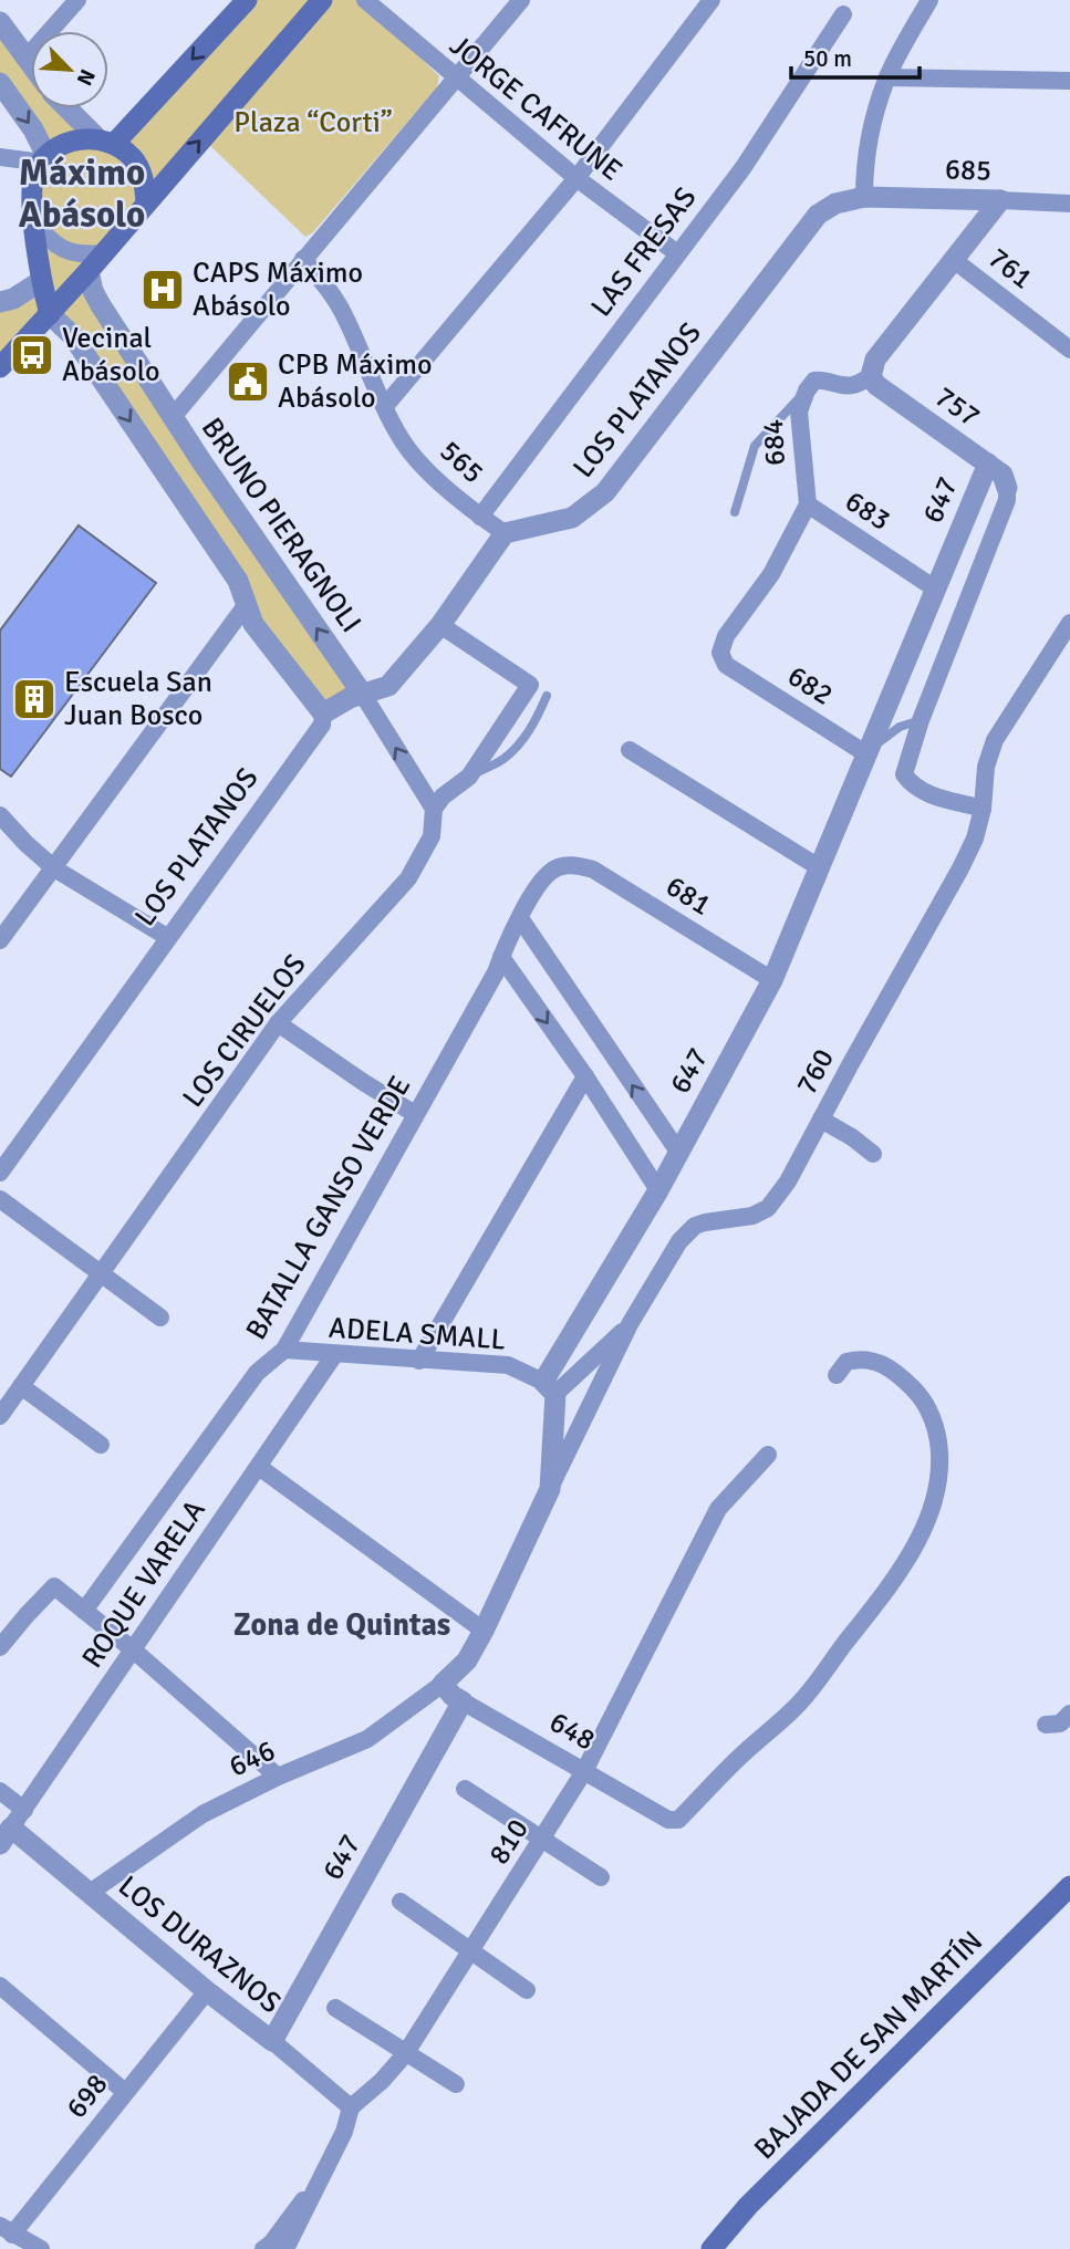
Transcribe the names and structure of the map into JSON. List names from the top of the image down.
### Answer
{
  "streets": {
    "main road": ["BAJADA DE SAN MARTÍN"],
    "street": [
      "JORGE CAFRUNE",
      "685",
      "LAS FRESAS",
      "761",
      "LOS PLATANOS",
      "757",
      "684",
      "565",
      "647",
      "683",
      "BRUNO PIERAGNOLI",
      "682",
      "681",
      "LOS CIRUELOS",
      "760",
      "BATALLA GANSO VERDE",
      "ADELA SMALL",
      "ROQUE VARELA",
      "648",
      "646",
      "810",
      "LOS DURAZNOS",
      "698"
    ]
  },
  "crossings": [
    ["JORGE CAFRUNE", "LAS FRESAS"],
    ["685", "LOS PLATANOS"],
    ["LAS FRESAS", "565"],
    ["LOS PLATANOS", "565"],
    ["757", "684"],
    ["757", "647"],
    ["684", "683"],
    ["684", "682"],
    ["647", "683"],
    ["647", "682"],
    ["647", "681"],
    ["647", "760"],
    ["647", "ADELA SMALL"],
    ["647", "648"],
    ["647", "646"],
    ["647", "LOS DURAZNOS"],
    ["BRUNO PIERAGNOLI", "LOS CIRUELOS"],
    ["681", "BATALLA GANSO VERDE"],
    ["BATALLA GANSO VERDE", "ADELA SMALL"],
    ["ADELA SMALL", "ROQUE VARELA"],
    ["ROQUE VARELA", "LOS DURAZNOS"],
    ["648", "646"],
    ["648", "810"],
    ["646", "LOS DURAZNOS"],
    ["810", "LOS DURAZNOS"],
    ["LOS DURAZNOS", "698"]
  ],
  "districts": ["Máximo Abásolo", "Zona de Quintas"],
  "parks": ["Plaza “Corti”"],
  "places": {
    "hospital": ["CAPS Máximo Abásolo"],
    "bus stop": ["Vecinal Abásolo"],
    "public building": ["CPB Máximo Abásolo"],
    "building": ["Escuela San Juan Bosco"]
  },
  "scale_bar": "50 m",
  "north": "bottom right"
}
